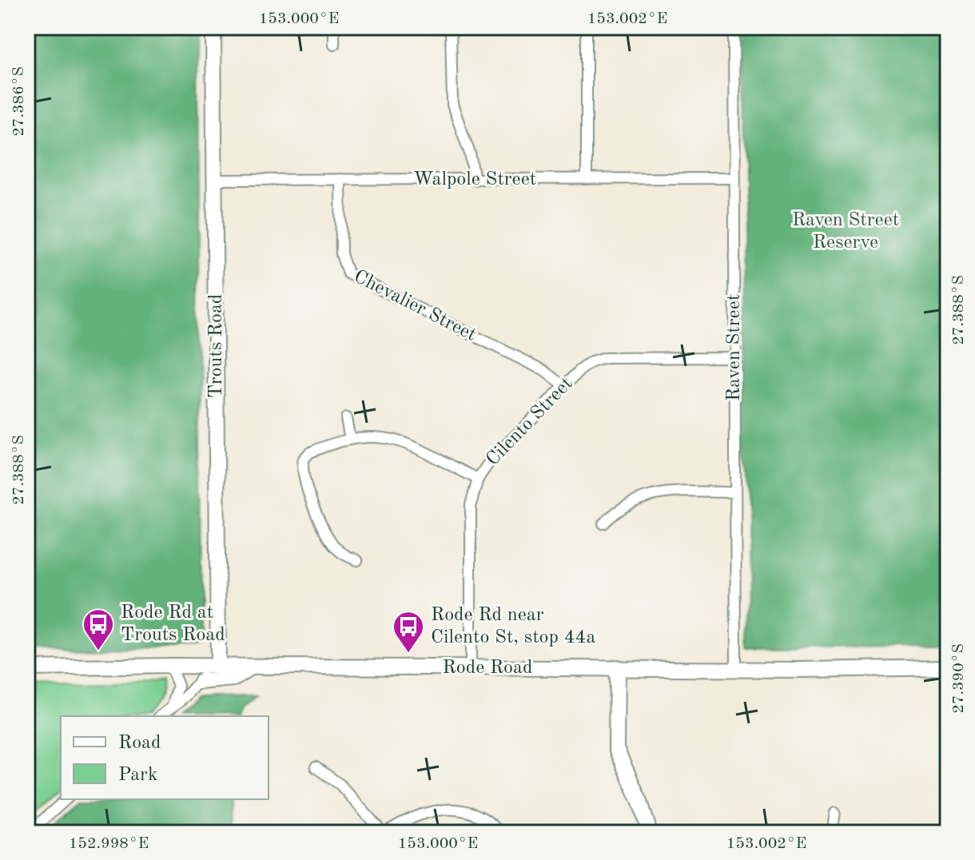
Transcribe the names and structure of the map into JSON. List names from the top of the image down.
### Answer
{
  "streets": {
    "main road": ["Trouts Road", "Rode Road"],
    "street": [
      "Walpole Street",
      "Chevalier Street",
      "Raven Street",
      "Cilento Street"
    ]
  },
  "crossings": [
    ["Walpole Street", "Chevalier Street"],
    ["Walpole Street", "Trouts Road"],
    ["Walpole Street", "Raven Street"],
    ["Chevalier Street", "Cilento Street"],
    ["Trouts Road", "Rode Road"],
    ["Raven Street", "Cilento Street"],
    ["Raven Street", "Rode Road"],
    ["Cilento Street", "Rode Road"]
  ],
  "parks": ["Raven Street Reserve"],
  "places": {
    "bus stop": ["Rode Rd at Trouts Road", "Rode Rd near Cilento St, stop 44a"]
  },
  "legend": ["Road", "Park"],
  "coordinates": [
    "153.000°E",
    "153.002°E",
    "27.386°S",
    "27.388°S",
    "27.390°S",
    "152.998°E"
  ]
}
